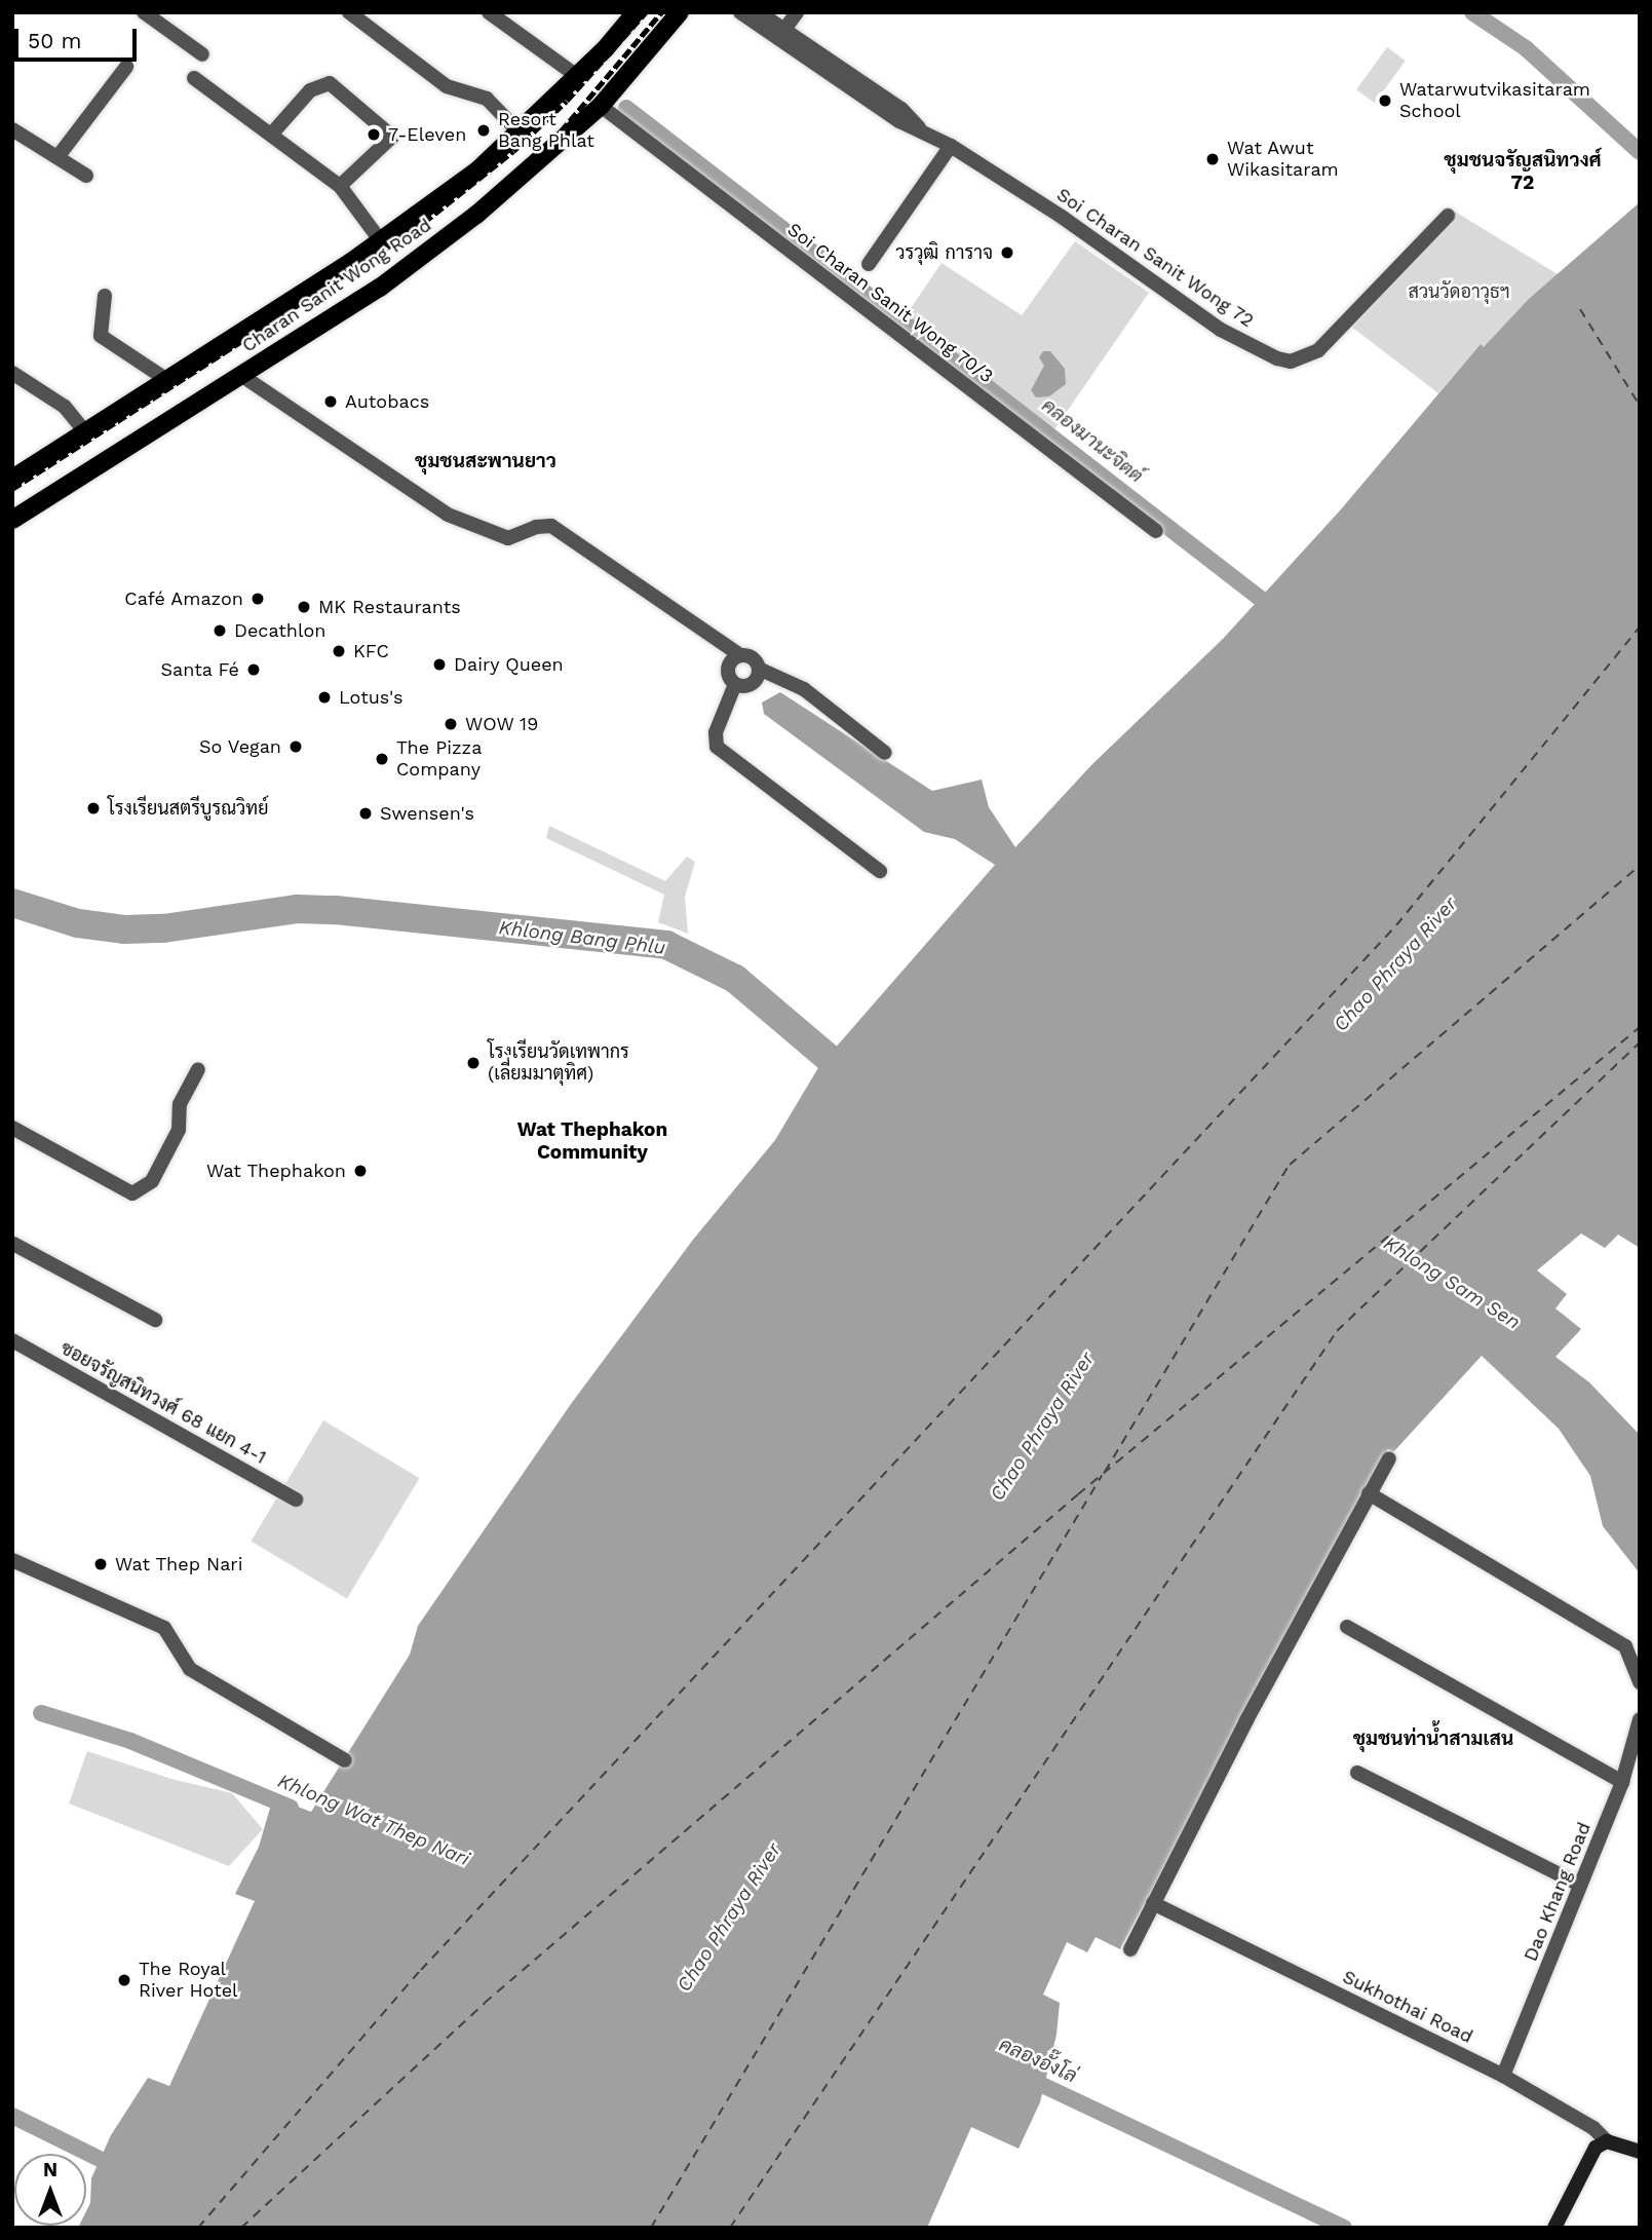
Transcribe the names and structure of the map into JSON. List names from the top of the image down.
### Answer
{
  "streets": {
    "main road": ["Charan Sanit Wong Road"],
    "street": [
      "Soi Charan Sanit Wong 72",
      "Soi Charan Sanit Wong 70/3",
      "ซอยจรัญสนิทวงศ์ 68 แยก 4-1",
      "Dao Khang Road",
      "Sukhothai Road"
    ]
  },
  "crossings": [
    ["Charan Sanit Wong Road", "Soi Charan Sanit Wong 70/3"],
    ["Dao Khang Road", "Sukhothai Road"]
  ],
  "districts": [
    "ชุมชนจรัญสนิทวงศ์ 72",
    "ชุมชนสะพานยาว",
    "Wat Thephakon Community",
    "ชุมชนท่าน้ำสามเสน"
  ],
  "water": [
    "คลองมานะจิตต์",
    "Khlong Bang Phlu",
    "Chao Phraya River",
    "Khlong Sam Sen",
    "Khlong Wat Thep Nari",
    "คลองอั๊งโล่"
  ],
  "parks": ["สวนวัดอาวุธฯ"],
  "places": [
    "Watarwutvikasitaram School",
    "Resort Bang Phlat",
    "7-Eleven",
    "Wat Awut Wikasitaram",
    "วรวุฒิ การาจ",
    "Autobacs",
    "Café Amazon",
    "MK Restaurants",
    "Decathlon",
    "KFC",
    "Dairy Queen",
    "Santa Fé",
    "Lotus's",
    "WOW 19",
    "So Vegan",
    "The Pizza Company",
    "โรงเรียนสตรีบูรณวิทย์",
    "Swensen's",
    "โรงเรียนวัดเทพากร (เลี่ยมมาตุทิศ)",
    "Wat Thephakon",
    "Wat Thep Nari",
    "The Royal River Hotel"
  ],
  "scale_bar": "50 m",
  "north": "top"
}
